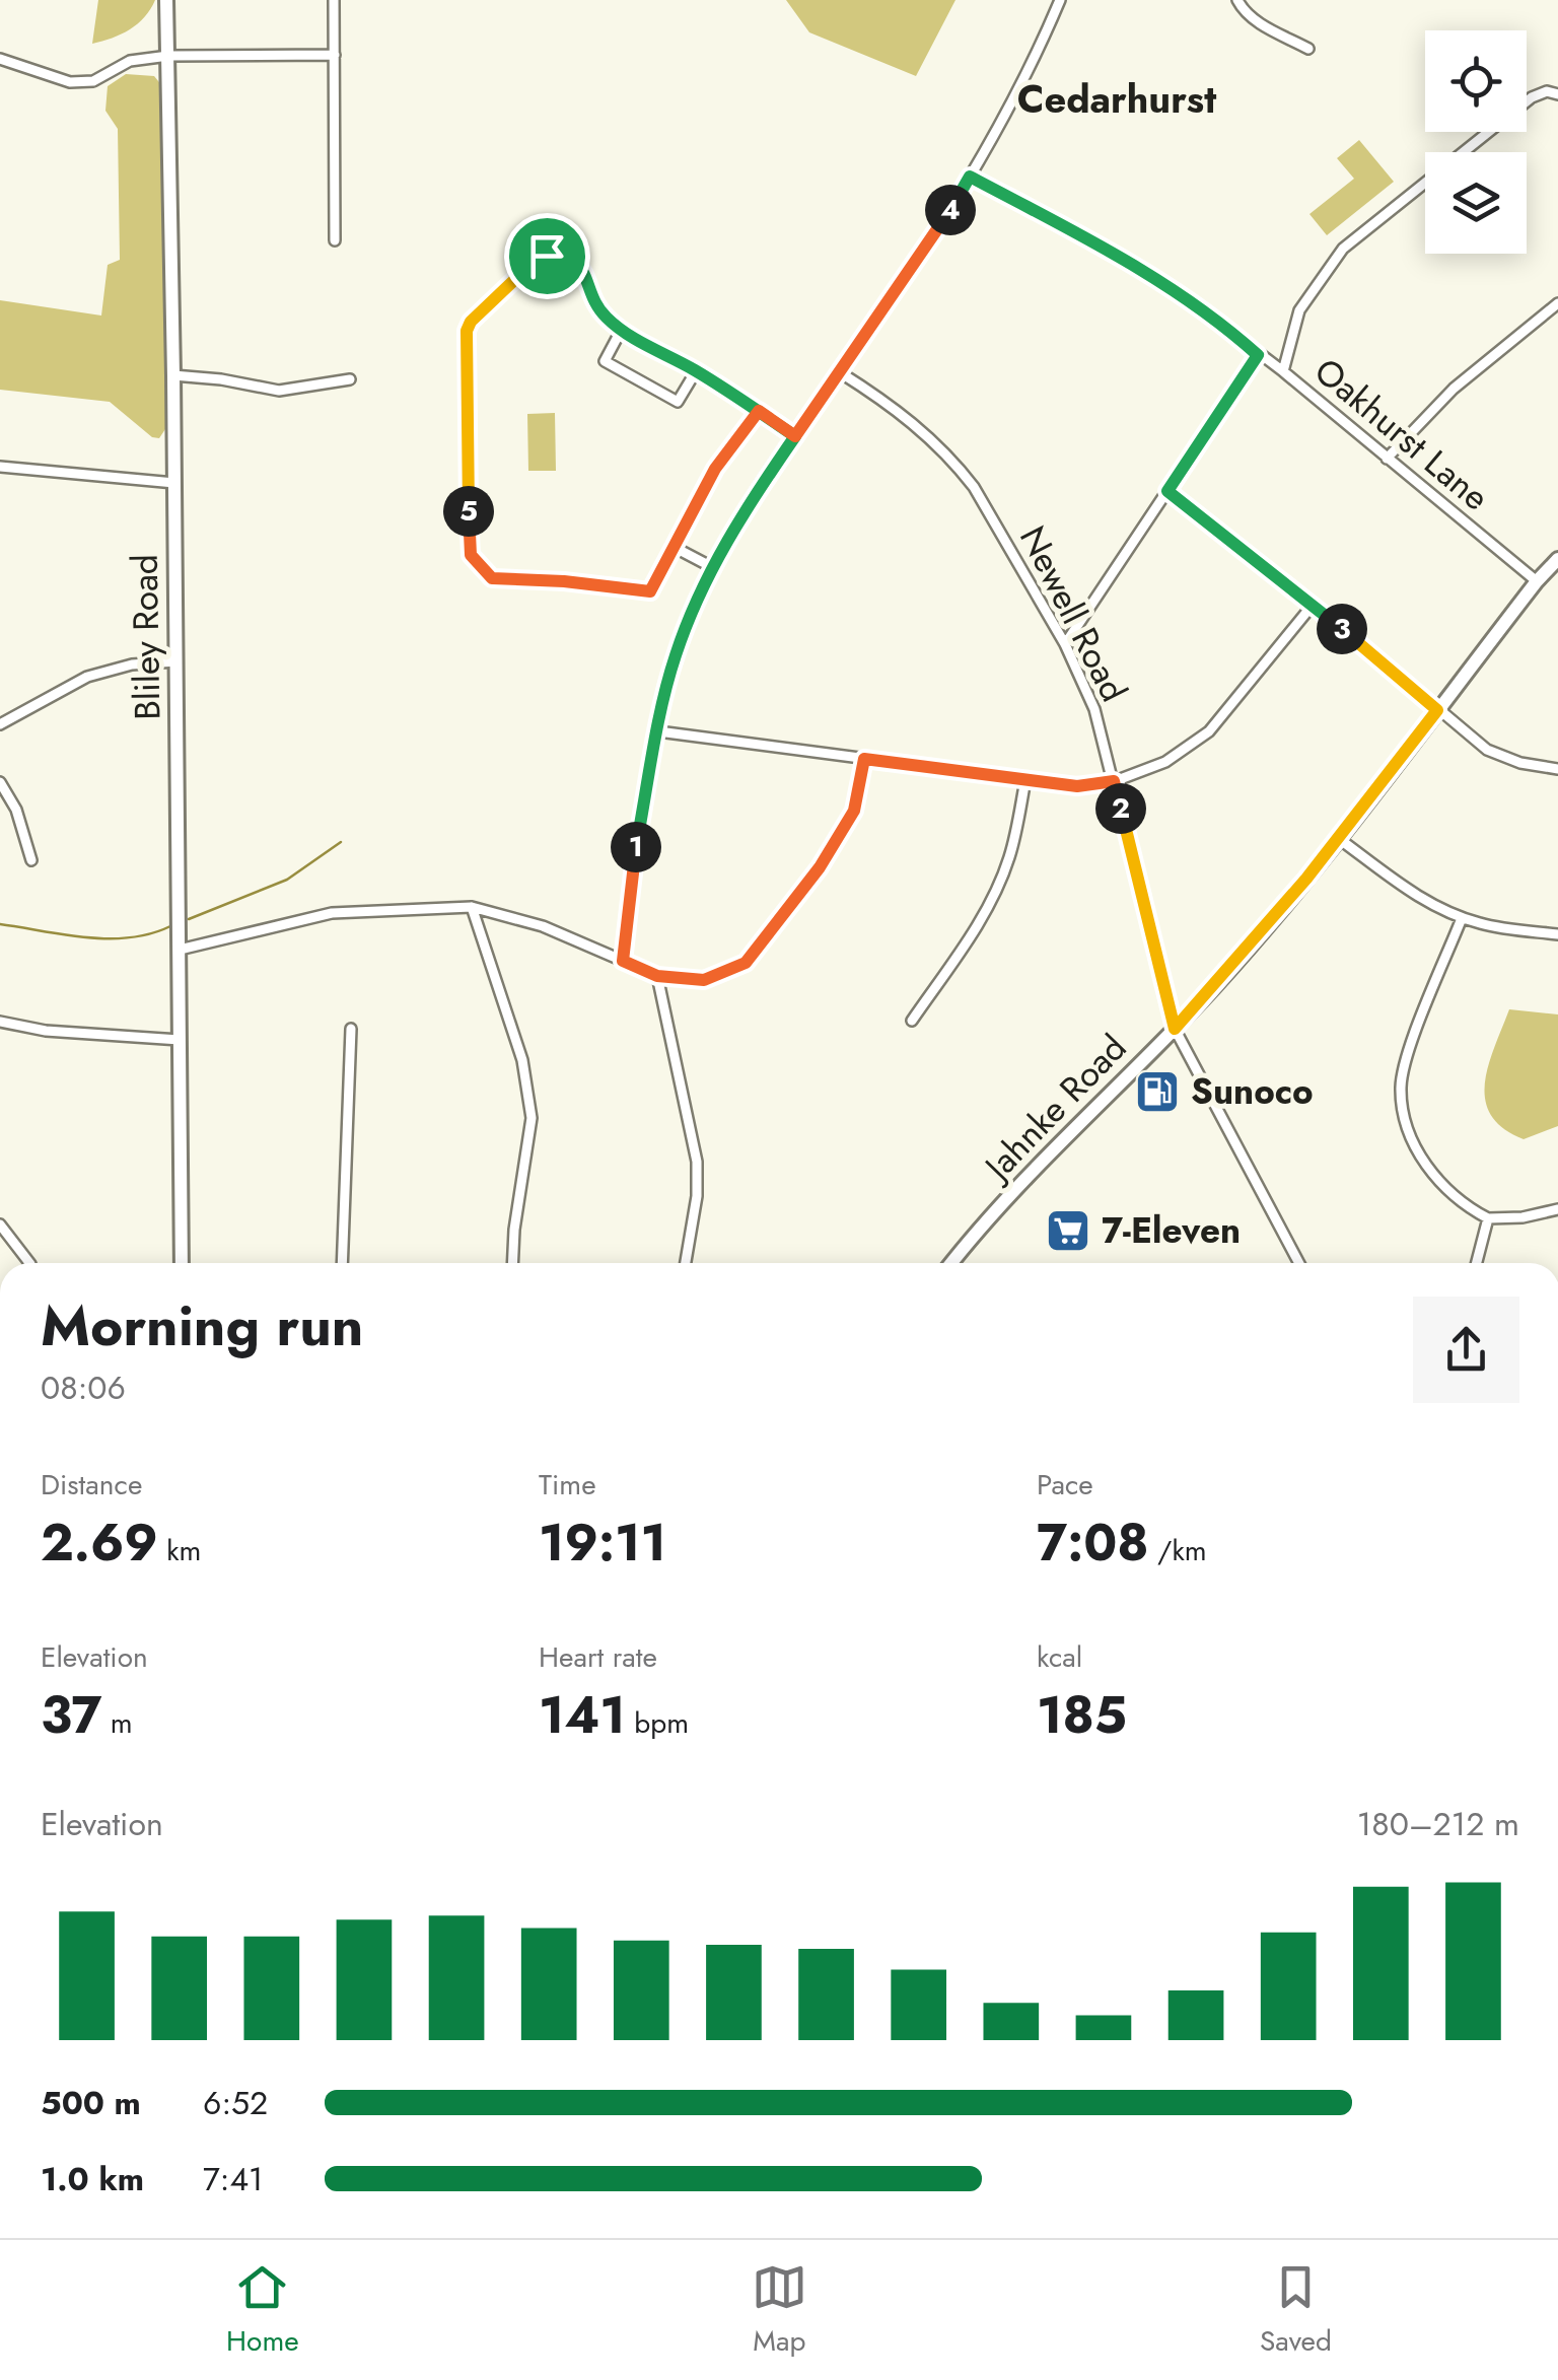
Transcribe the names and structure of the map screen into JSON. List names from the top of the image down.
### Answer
{
  "streets": {
    "street": [
      "Oakhurst Lane",
      "Newell Road",
      "Bliley Road",
      "Jahnke Road"
    ]
  },
  "crossings": [
    ["Oakhurst Lane", "Jahnke Road"],
    ["Newell Road", "Jahnke Road"]
  ],
  "districts": ["Cedarhurst"],
  "places": {
    "fuel station": ["Sunoco"],
    "supermarket": ["7-Eleven"]
  },
  "page": {
    "pins": [
      "4",
      "5",
      "3",
      "2",
      "1"
    ],
    "heading": ["Morning run", "08:06"],
    "stats": [
      ["Distance", "2.69 km"],
      ["Time", "19:11"],
      ["Pace", "7:08 /km"],
      ["Elevation", "37 m"],
      ["Heart rate", "141 bpm"],
      ["kcal", "185"]
    ],
    "chart": ["Elevation", "180–212 m"],
    "list": [
      {
        "name": "500 m",
        "note": "6:52"
      },
      {
        "name": "1.0 km",
        "note": "7:41"
      }
    ],
    "tabs": ["Home", "Map", "Saved"]
  }
}
